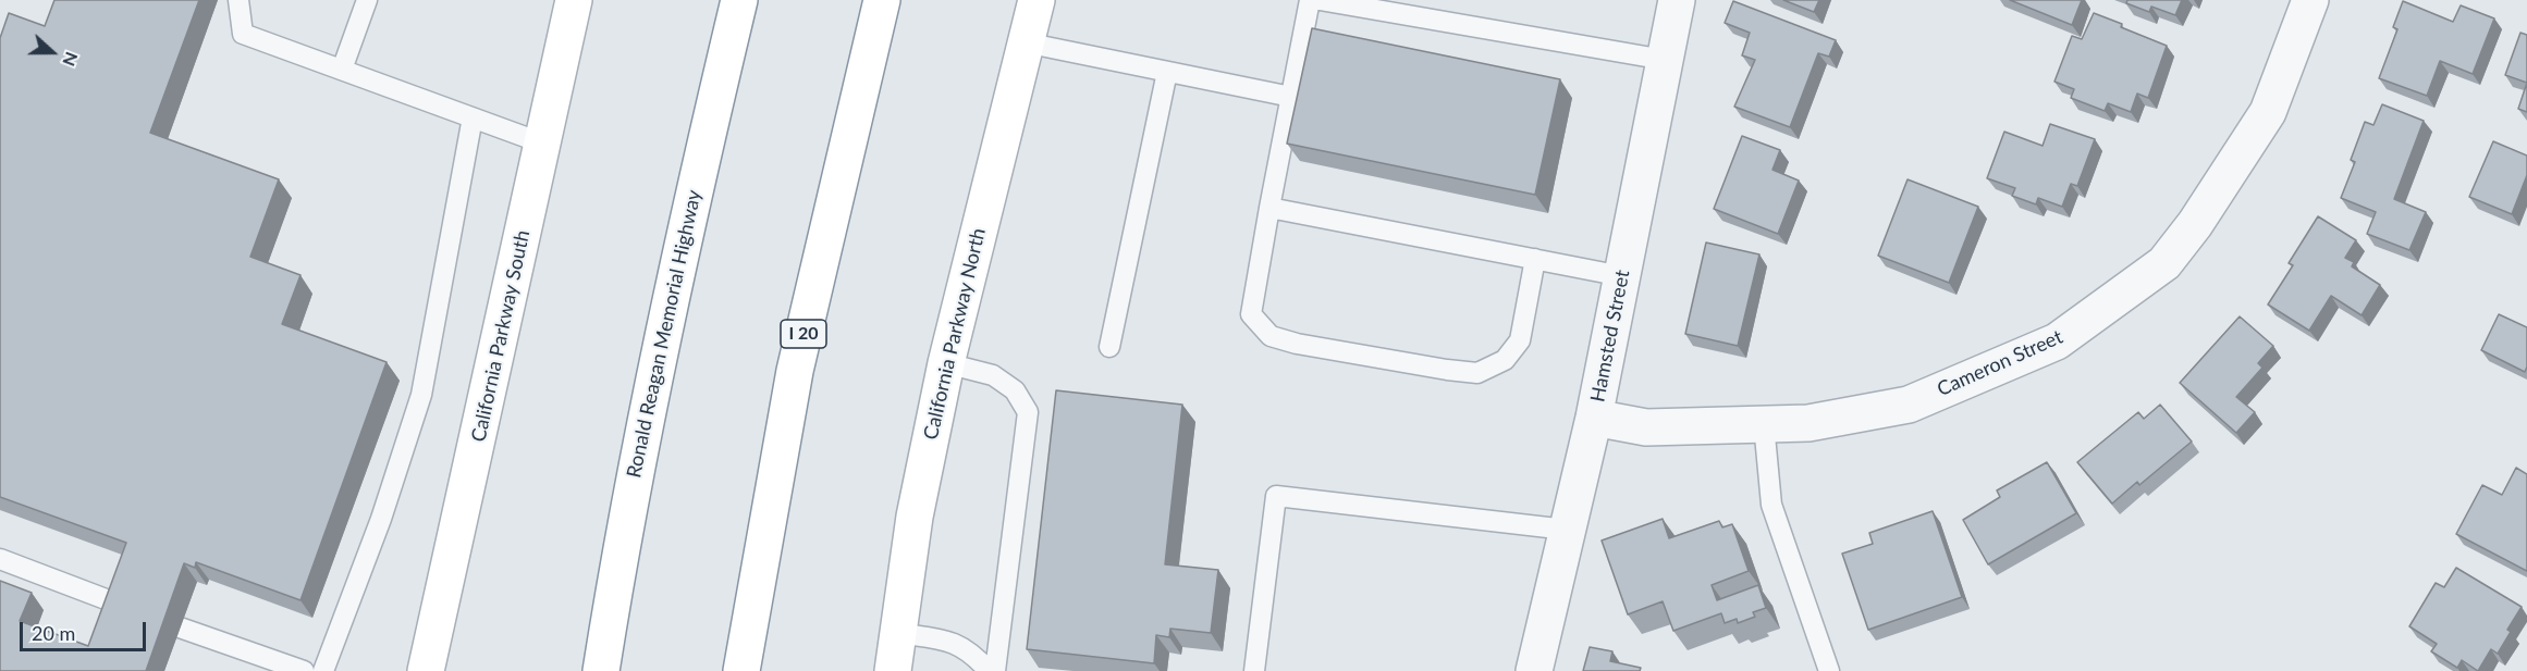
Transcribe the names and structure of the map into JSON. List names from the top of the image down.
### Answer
{
  "streets": {
    "main road": [
      "Ronald Reagan Memorial Highway",
      "I 20",
      "California Parkway North",
      "California Parkway South"
    ],
    "street": ["Hamsted Street", "Cameron Street"]
  },
  "crossings": [
    ["Hamsted Street", "Cameron Street"]
  ],
  "scale_bar": "20 m",
  "north": "right"
}
